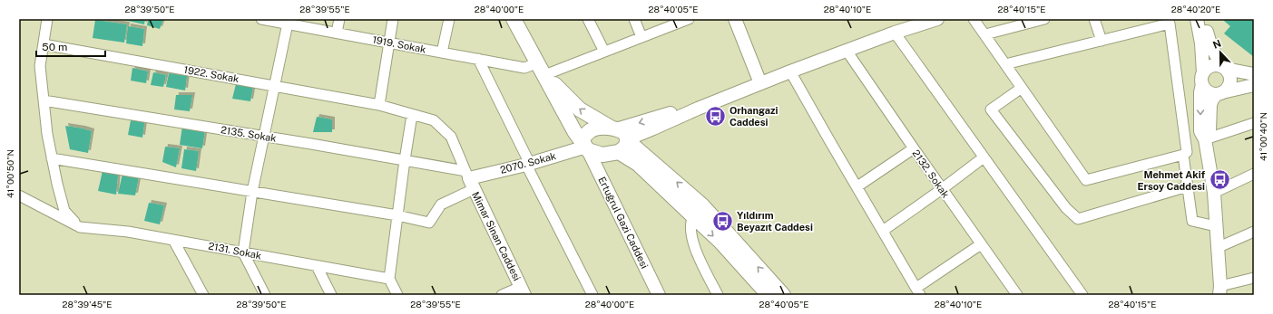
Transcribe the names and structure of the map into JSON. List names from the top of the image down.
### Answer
{
  "streets": {
    "street": [
      "1919. Sokak",
      "1922. Sokak",
      "2135. Sokak",
      "2070. Sokak",
      "2132. Sokak",
      "Ertuğrul Gazi Caddesi",
      "Mimar Sinan Caddesi",
      "2131. Sokak"
    ]
  },
  "crossings": [
    ["1922. Sokak", "2135. Sokak"],
    ["1922. Sokak", "2070. Sokak"],
    ["1922. Sokak", "Mimar Sinan Caddesi"],
    ["2135. Sokak", "2070. Sokak"],
    ["2135. Sokak", "Mimar Sinan Caddesi"],
    ["2070. Sokak", "Ertuğrul Gazi Caddesi"],
    ["2070. Sokak", "Mimar Sinan Caddesi"]
  ],
  "places": {
    "bus stop": ["Orhangazi Caddesi", "Mehmet Akif Ersoy Caddesi", "Yıldırım Beyazıt Caddesi"]
  },
  "scale_bar": "50 m",
  "north": "top",
  "coordinates": [
    "28°39'50\"E",
    "28°39'55\"E",
    "28°40'00\"E",
    "28°40'05\"E",
    "28°40'10\"E",
    "28°40'15\"E",
    "28°40'20\"E",
    "41°00'40\"N",
    "41°00'50\"N",
    "28°39'45\"E"
  ]
}
